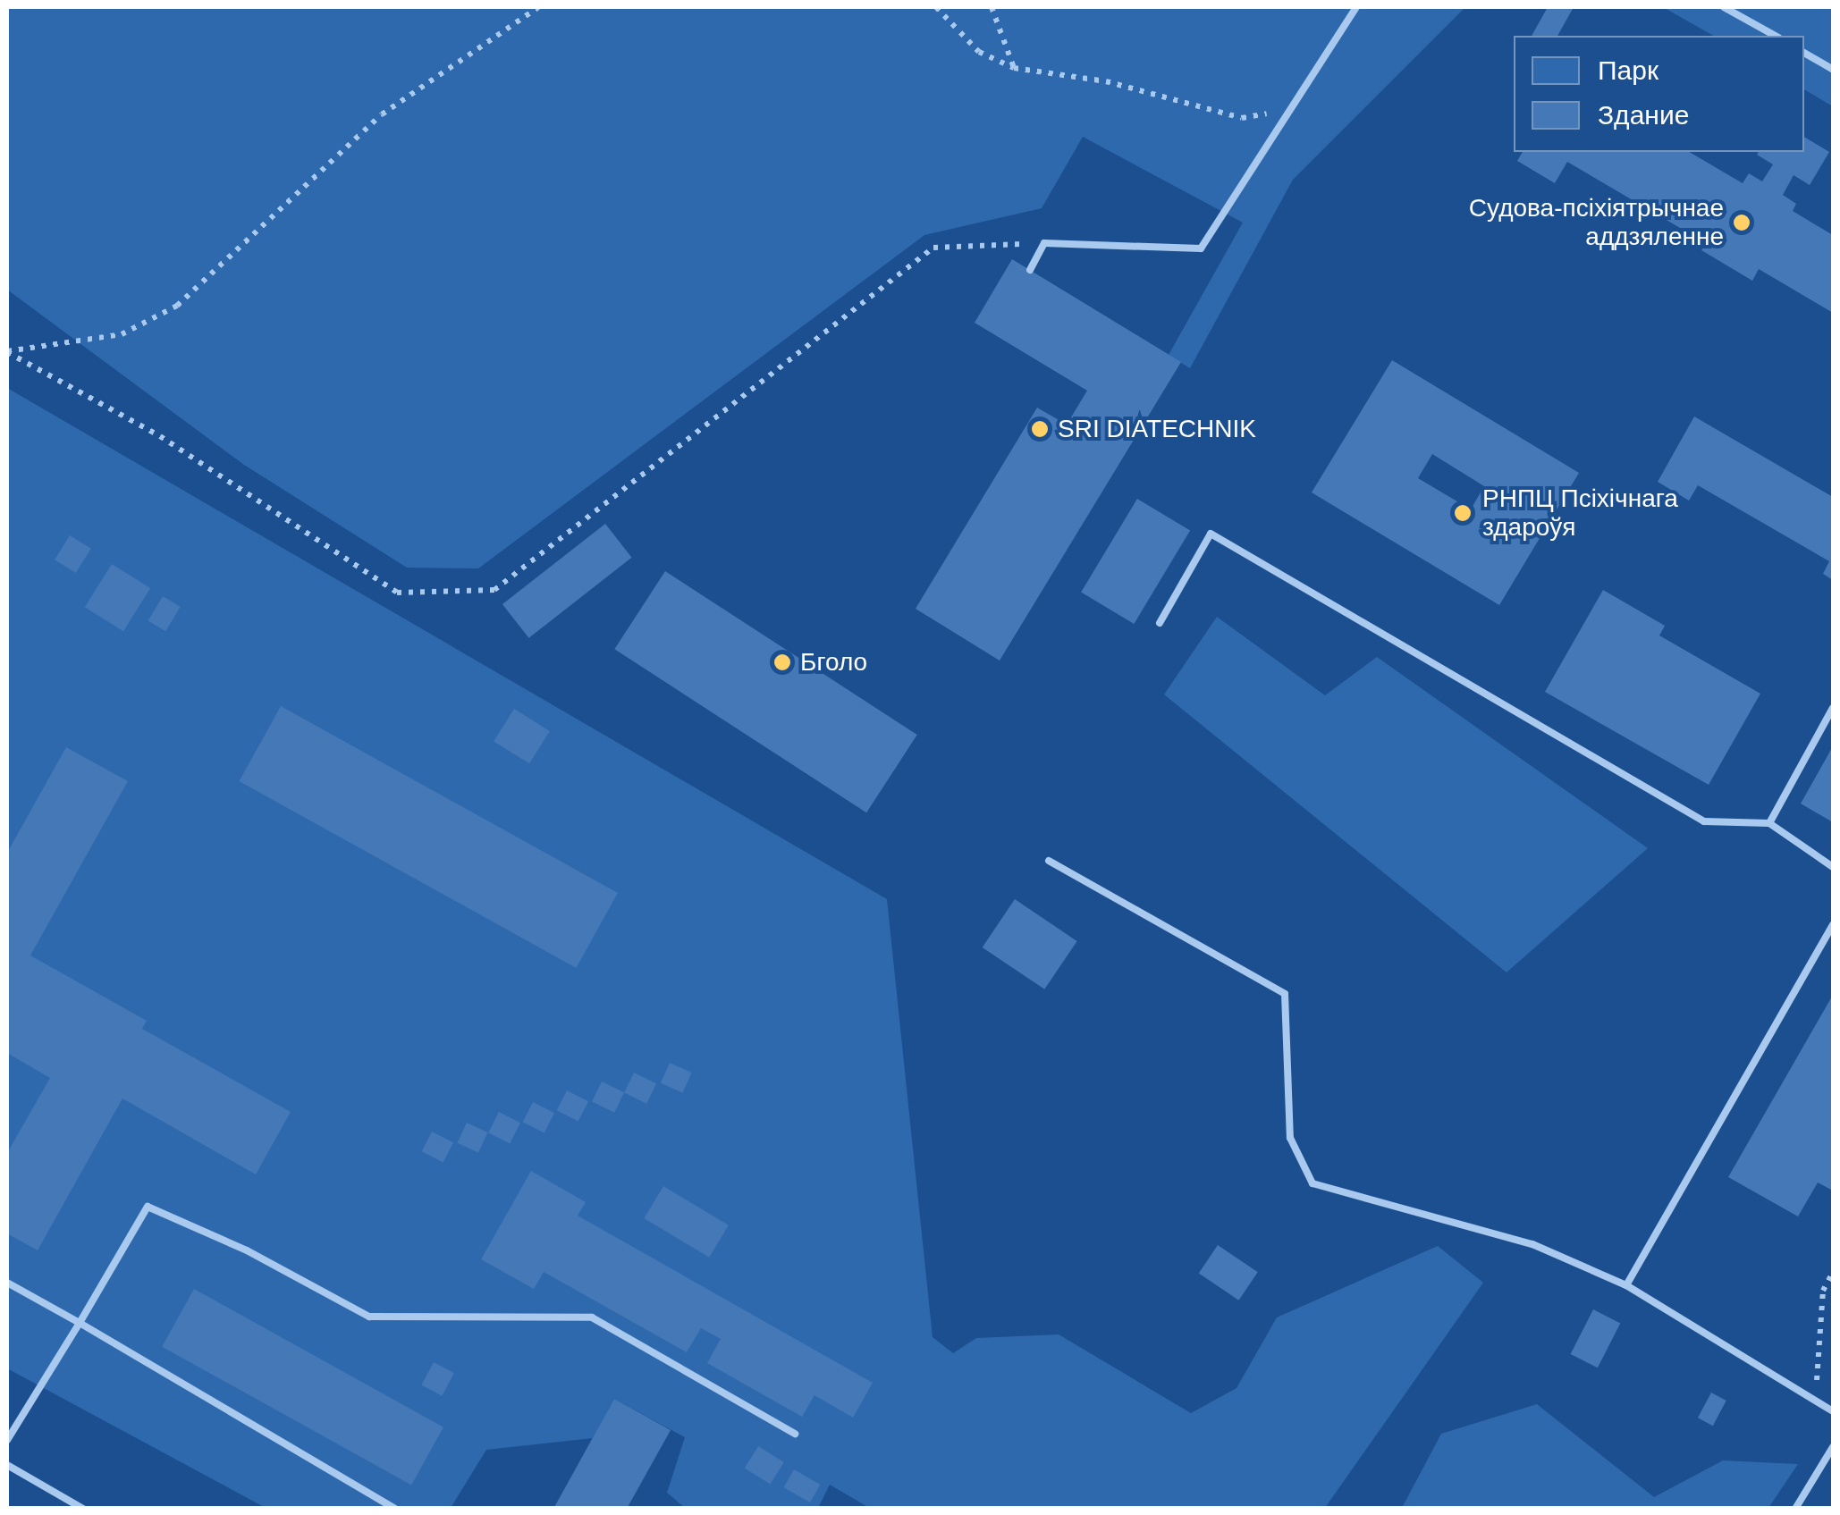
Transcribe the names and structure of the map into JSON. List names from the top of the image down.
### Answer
{
  "places": [
    "Судова-псіхіятрычнае аддзяленне",
    "SRI DIATECHNIK",
    "РНПЦ Псіхічнага здароўя",
    "Бголо"
  ],
  "legend": ["Парк", "Здание"]
}
